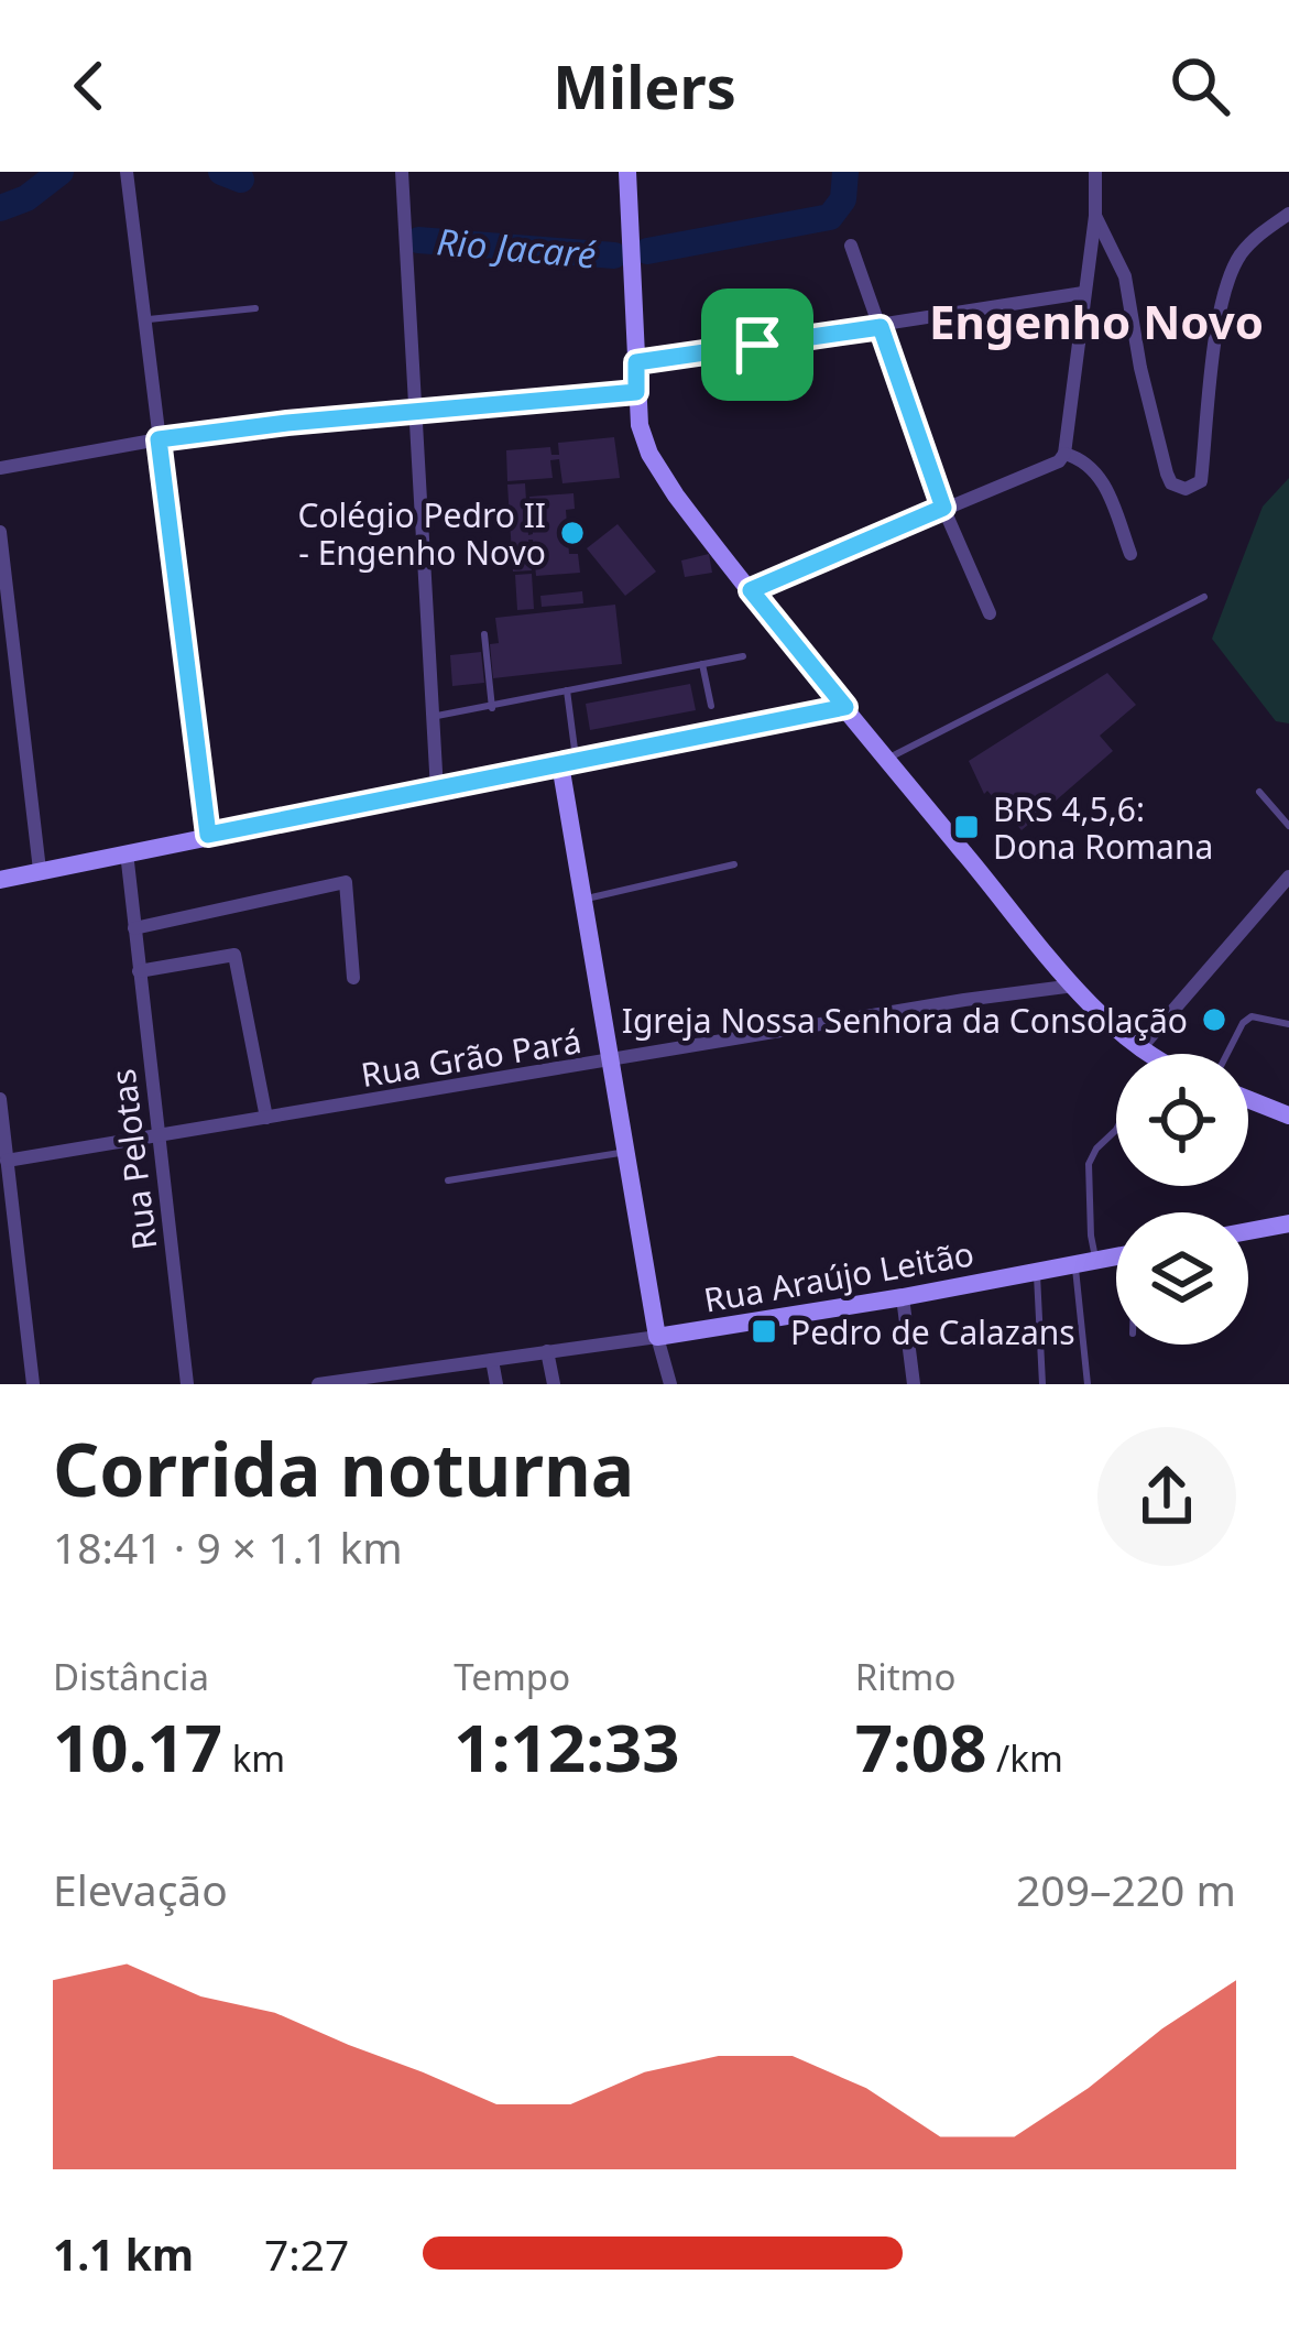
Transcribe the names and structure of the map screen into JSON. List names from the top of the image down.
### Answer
{
  "streets": {
    "street": ["Rua Grão Pará", "Rua Pelotas", "Rua Araújo Leitão"]
  },
  "crossings": [
    ["Rua Grão Pará", "Rua Pelotas"]
  ],
  "districts": ["Engenho Novo"],
  "water": ["Rio Jacaré"],
  "places": {
    "other": ["Colégio Pedro II - Engenho Novo", "Igreja Nossa Senhora da Consolação"],
    "transit": ["BRS 4,5,6: Dona Romana", "Pedro de Calazans"]
  },
  "page": {
    "header": "Milers",
    "heading": ["Corrida noturna", "18:41 · 9 × 1.1 km"],
    "stats": [
      ["Distância", "10.17 km"],
      ["Tempo", "1:12:33"],
      ["Ritmo", "7:08 /km"]
    ],
    "chart": ["Elevação", "209–220 m"],
    "list": [
      {
        "name": "1.1 km",
        "note": "7:27"
      }
    ]
  }
}
